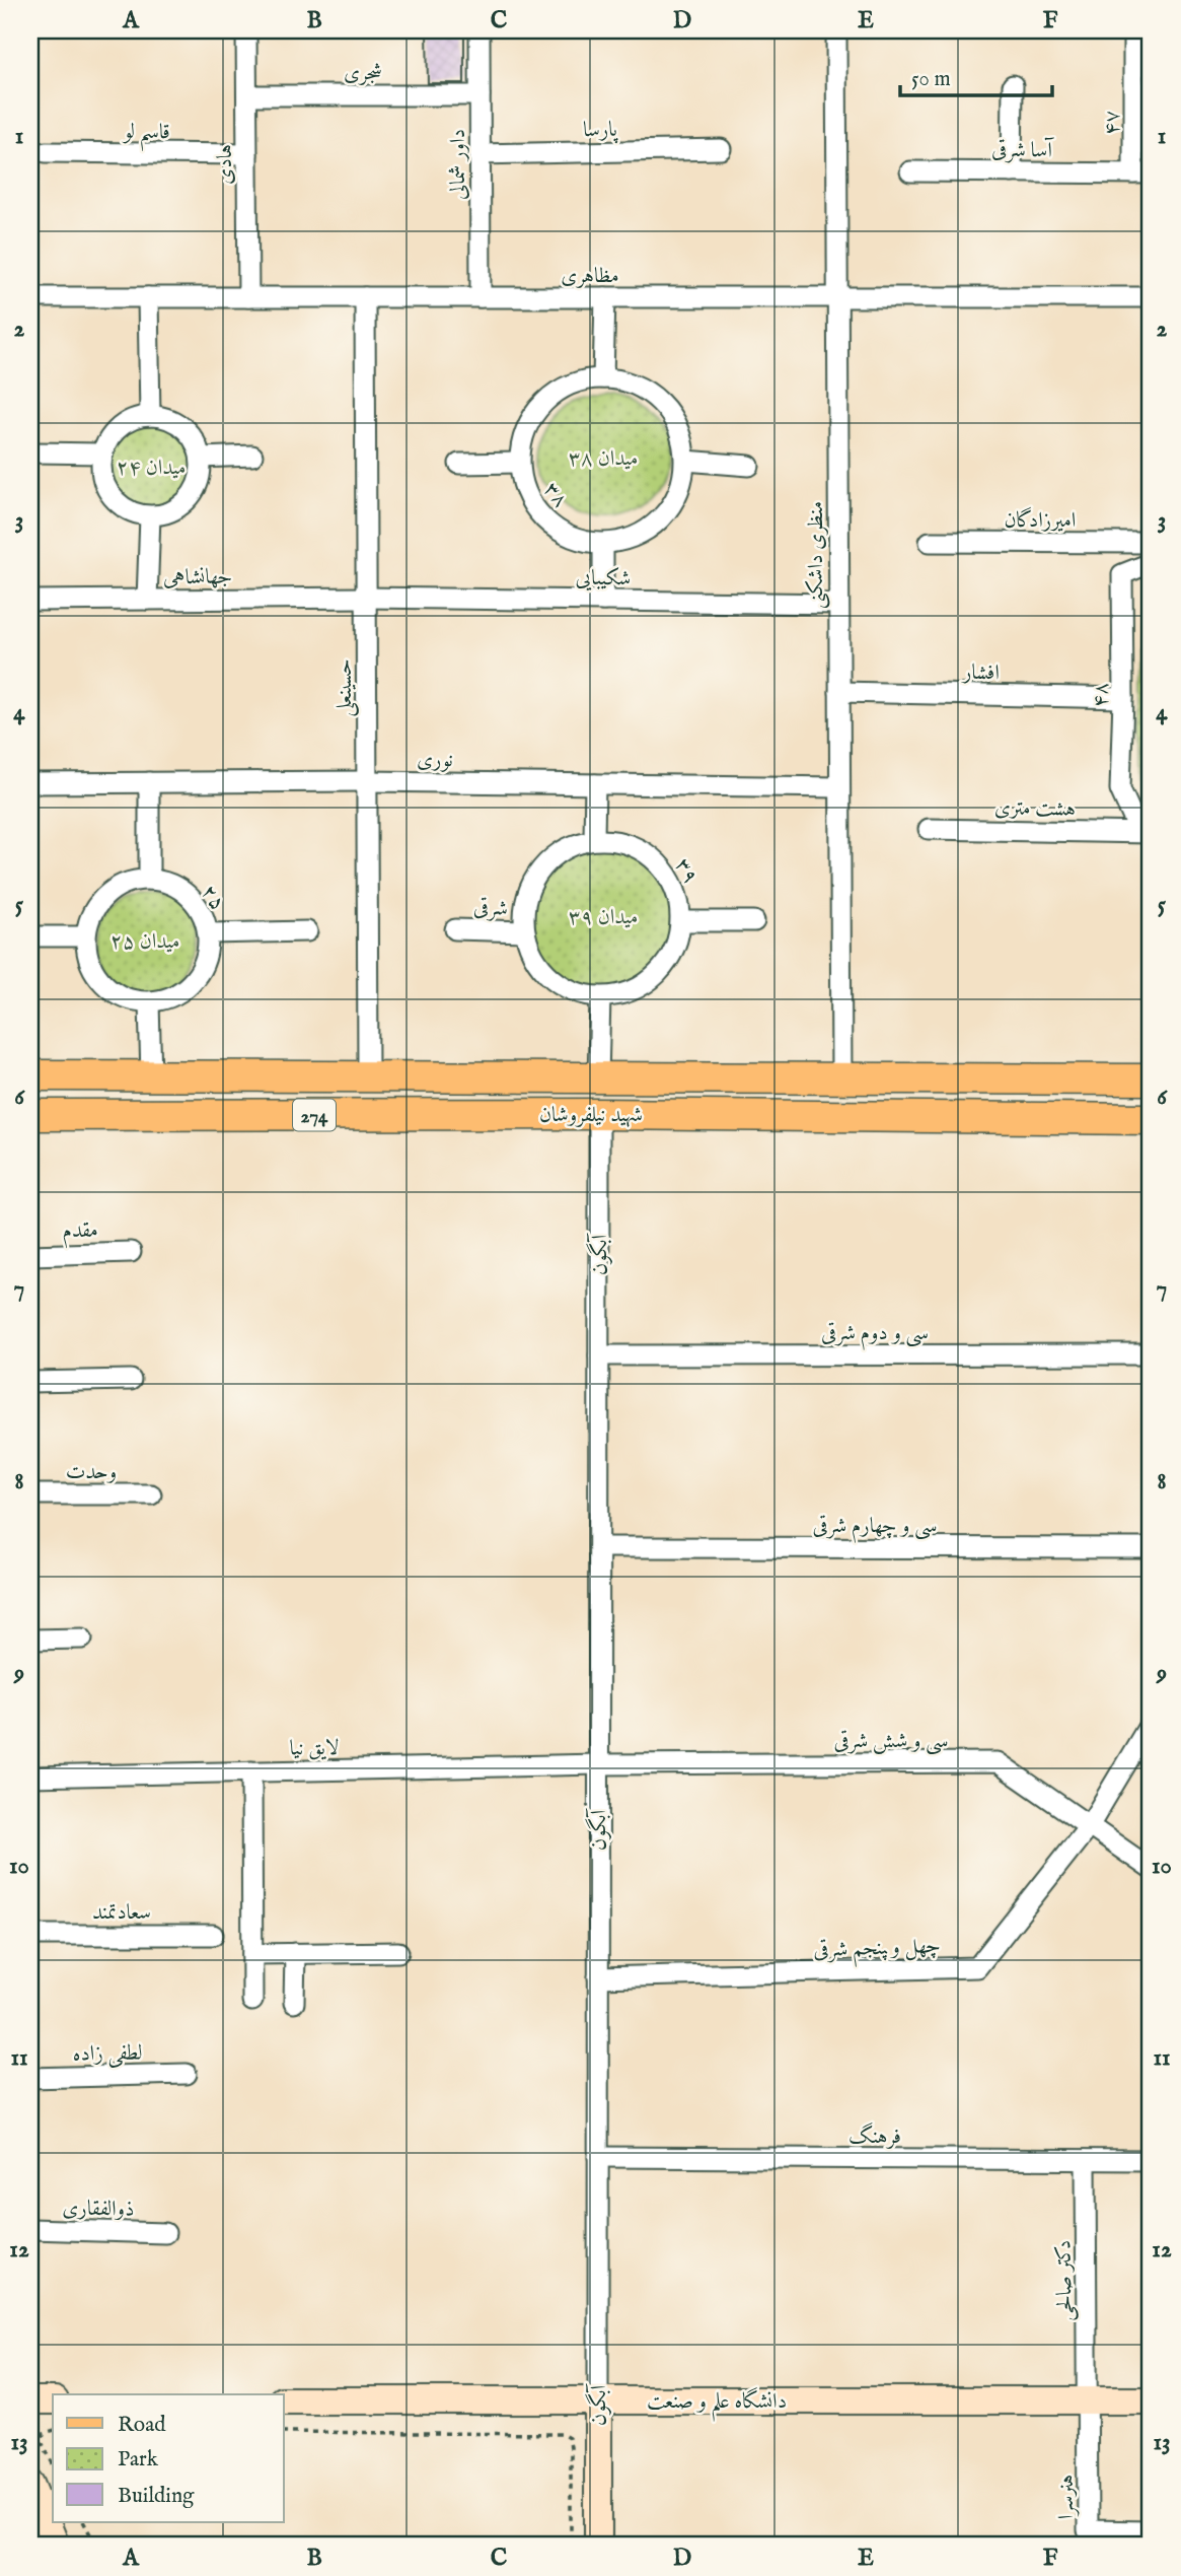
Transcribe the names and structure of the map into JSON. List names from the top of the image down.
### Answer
{
  "streets": {
    "main road": [
      "شهید نیلفروشان",
      "274",
      "آبگون",
      "دانشگاه علم و صنعت"
    ],
    "street": [
      "شجری",
      "۴۷",
      "پارسا",
      "قاسم لو",
      "آسا شرقی",
      "هادی",
      "داور شمالی",
      "مظاهری",
      "۳۸",
      "امیرزادگان",
      "منظری داشکنی",
      "جهانشاهی",
      "شکیبایی",
      "افشار",
      "حسینعلی",
      "۴۸",
      "نوری",
      "هشت متری",
      "۳۹",
      "۲۵",
      "شرقی",
      "مقدم",
      "سی و دوم شرقی",
      "وحدت",
      "سی و چهارم شرقی",
      "سی و شش شرقی",
      "لایق نیا",
      "سعادتمند",
      "چهل و ‍پنجم شرقی",
      "لطفی زاده",
      "فرهنگ",
      "ذوالفقاری",
      "دکتر صالحی",
      "هنرسرا"
    ]
  },
  "crossings": [
    ["شجری", "هادی"],
    ["شجری", "داور شمالی"],
    ["۴۷", "آسا شرقی"],
    ["پارسا", "داور شمالی"],
    ["قاسم لو", "هادی"],
    ["هادی", "مظاهری"],
    ["داور شمالی", "مظاهری"],
    ["مظاهری", "منظری داشکنی"],
    ["مظاهری", "حسینعلی"],
    ["منظری داشکنی", "شکیبایی"],
    ["منظری داشکنی", "افشار"],
    ["منظری داشکنی", "نوری"],
    ["منظری داشکنی", "شهید نیلفروشان"],
    ["جهانشاهی", "شکیبایی"],
    ["جهانشاهی", "حسینعلی"],
    ["شکیبایی", "حسینعلی"],
    ["افشار", "۴۸"],
    ["حسینعلی", "نوری"],
    ["حسینعلی", "274"],
    ["۴۸", "هشت متری"],
    ["۳۹", "شرقی"],
    ["شهید نیلفروشان", "274"],
    ["شهید نیلفروشان", "آبگون"],
    ["آبگون", "سی و دوم شرقی"],
    ["آبگون", "سی و چهارم شرقی"],
    ["آبگون", "سی و شش شرقی"],
    ["آبگون", "لایق نیا"],
    ["آبگون", "چهل و ‍پنجم شرقی"],
    ["آبگون", "فرهنگ"],
    ["آبگون", "دانشگاه علم و صنعت"],
    ["سی و شش شرقی", "لایق نیا"],
    ["سی و شش شرقی", "چهل و ‍پنجم شرقی"],
    ["فرهنگ", "دکتر صالحی"],
    ["دکتر صالحی", "دانشگاه علم و صنعت"],
    ["دکتر صالحی", "هنرسرا"],
    ["دانشگاه علم و صنعت", "هنرسرا"]
  ],
  "parks": [
    "میدان ۳۸",
    "میدان ۲۴",
    "میدان ۳۹",
    "میدان ۲۵"
  ],
  "legend": ["Road", "Park", "Building"],
  "scale_bar": "50 m",
  "grid": {
    "columns": [
      "A",
      "B",
      "C",
      "D",
      "E",
      "F"
    ],
    "rows": [
      "1",
      "2",
      "3",
      "4",
      "5",
      "6",
      "7",
      "8",
      "9",
      "10",
      "11",
      "12",
      "13"
    ]
  }
}
